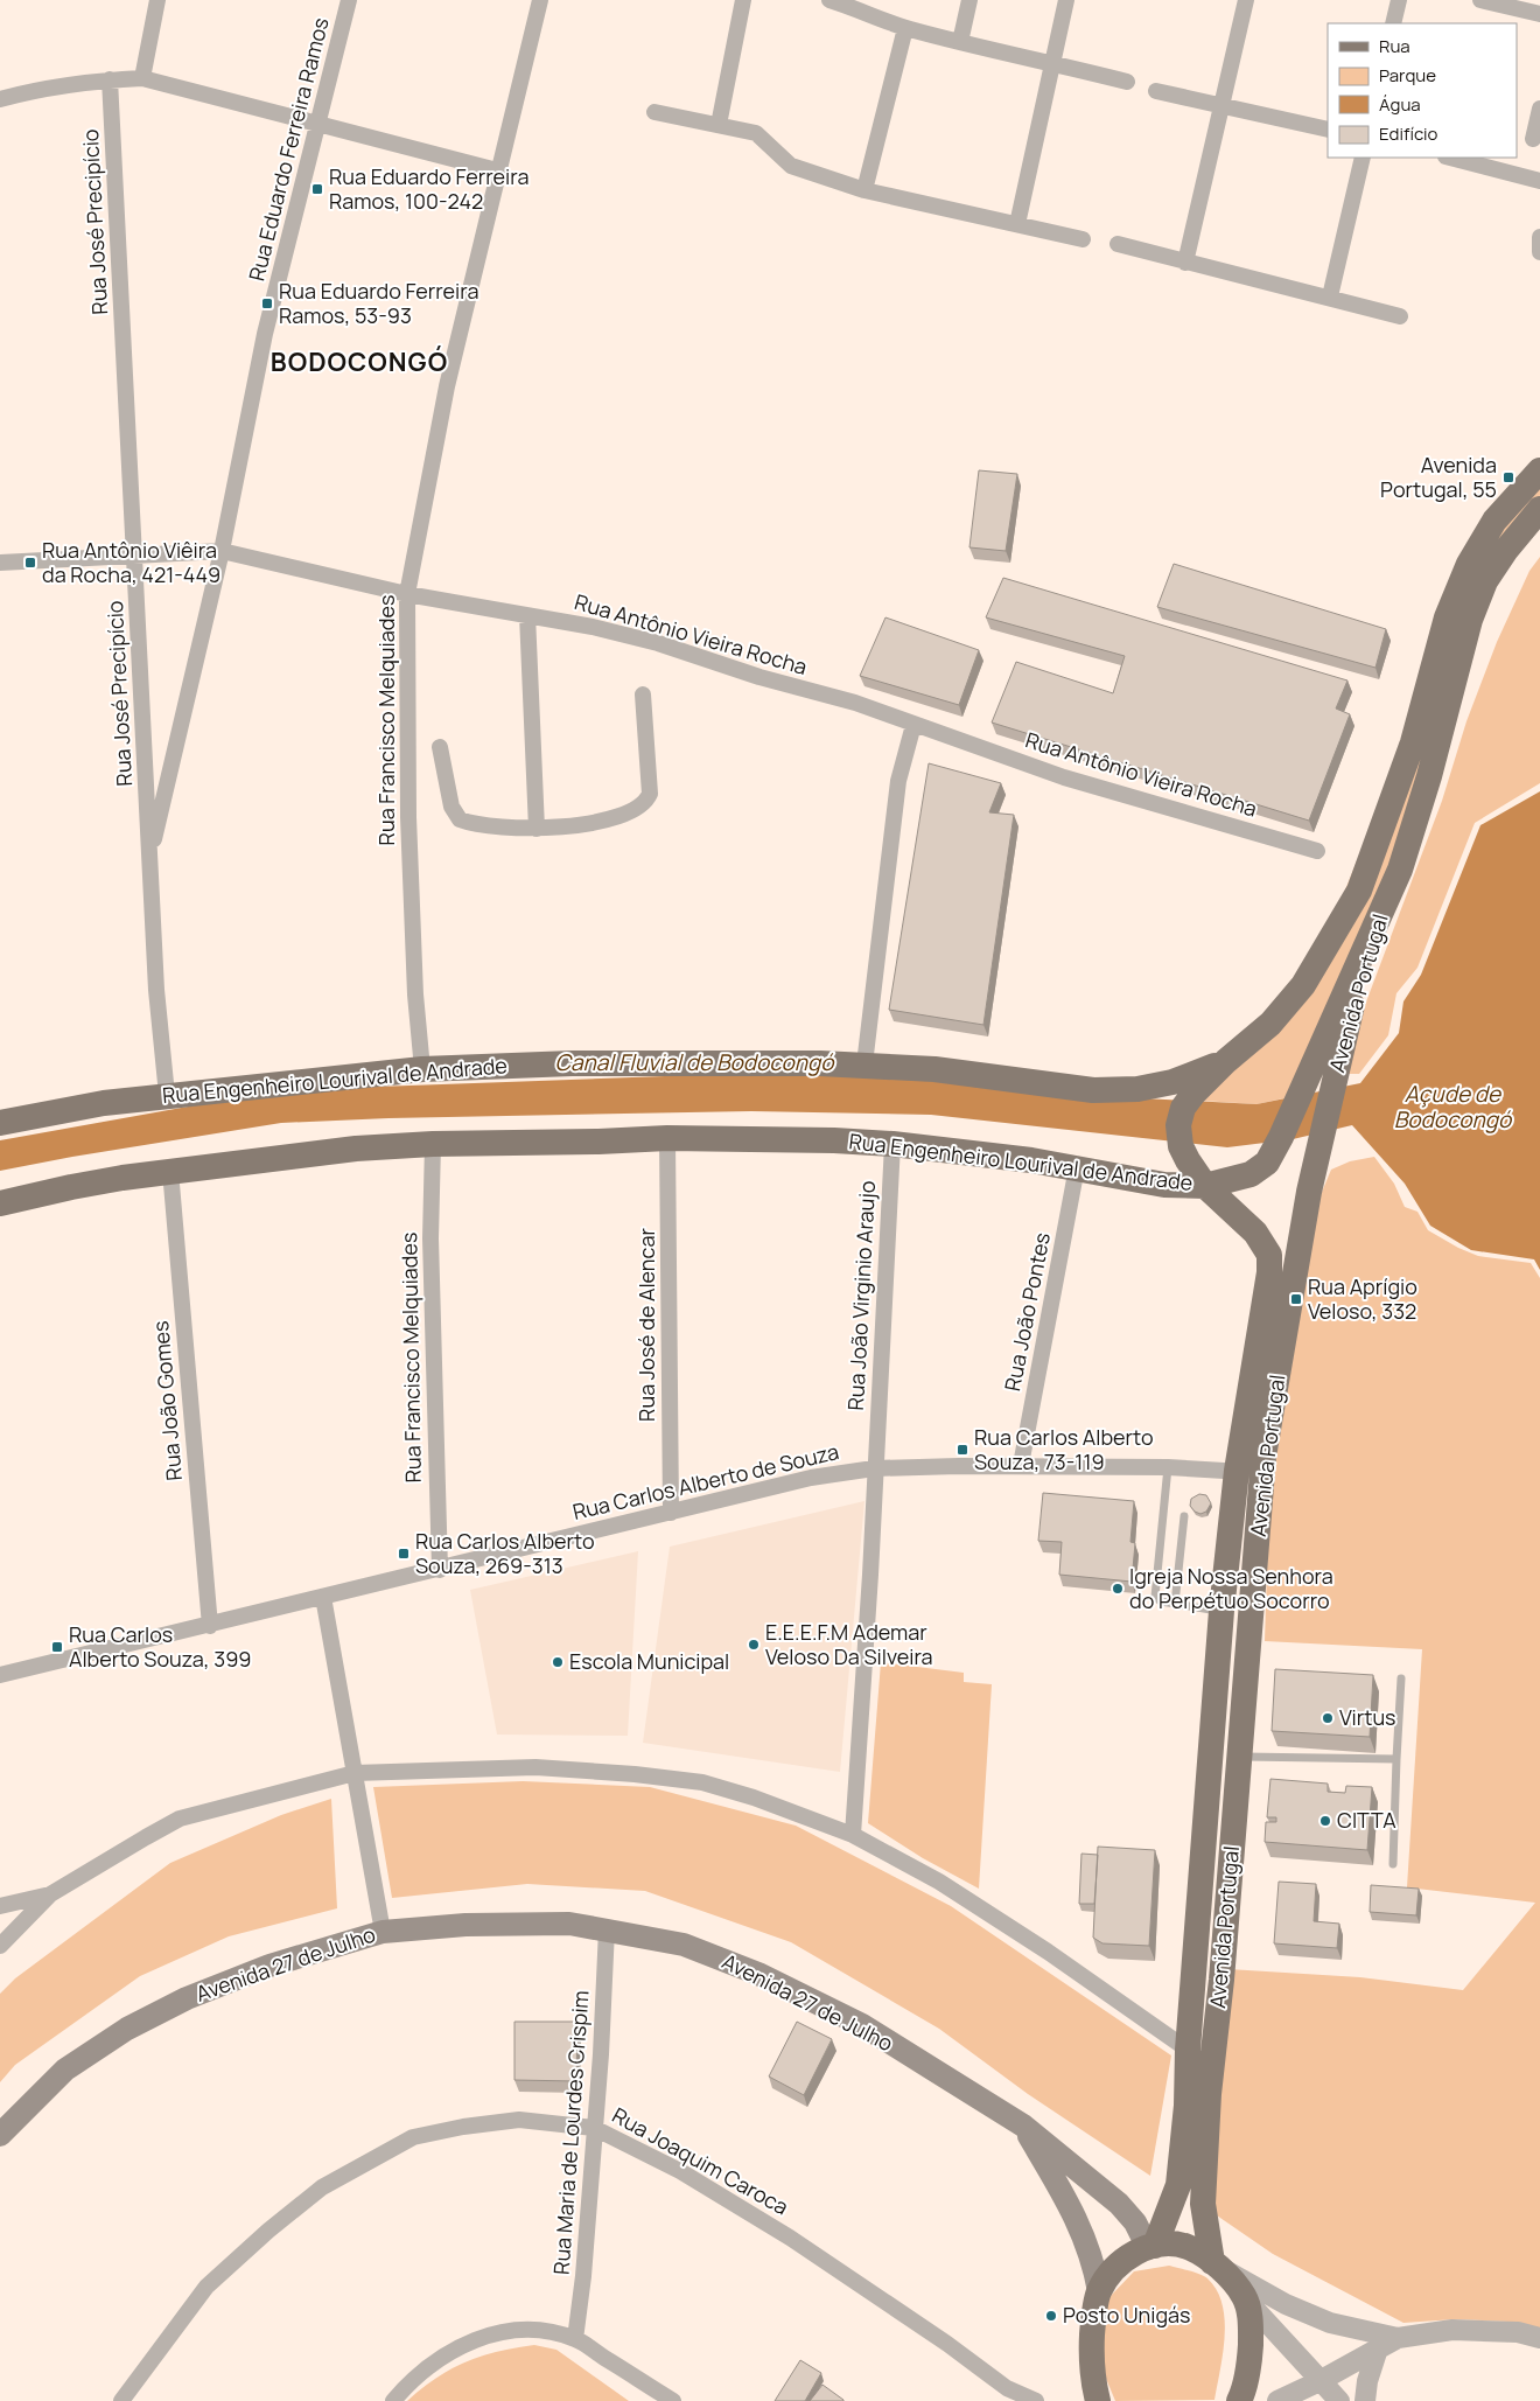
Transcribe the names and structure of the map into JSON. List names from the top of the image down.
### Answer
{
  "streets": {
    "main road": ["Avenida Portugal", "Rua Engenheiro Lourival de Andrade", "Avenida 27 de Julho"],
    "street": [
      "Rua Eduardo Ferreira Ramos",
      "Rua José Precipício",
      "Rua Antônio Vieira Rocha",
      "Rua Francisco Melquiades",
      "Rua João Virginio Araujo",
      "Rua João Pontes",
      "Rua José de Alencar",
      "Rua João Gomes",
      "Rua Carlos Alberto de Souza",
      "Rua Maria de Lourdes Crispim",
      "Rua Joaquim Caroca"
    ]
  },
  "crossings": [
    ["Rua Eduardo Ferreira Ramos", "Rua José Precipício"],
    ["Rua Eduardo Ferreira Ramos", "Rua Antônio Vieira Rocha"],
    ["Rua José Precipício", "Rua Antônio Vieira Rocha"],
    ["Rua José Precipício", "Rua Engenheiro Lourival de Andrade"],
    ["Rua Antônio Vieira Rocha", "Rua Francisco Melquiades"],
    ["Rua Francisco Melquiades", "Rua Engenheiro Lourival de Andrade"],
    ["Rua Francisco Melquiades", "Rua Carlos Alberto de Souza"],
    ["Avenida Portugal", "Rua Engenheiro Lourival de Andrade"],
    ["Avenida Portugal", "Rua Carlos Alberto de Souza"],
    ["Avenida Portugal", "Avenida 27 de Julho"],
    ["Rua Engenheiro Lourival de Andrade", "Rua João Virginio Araujo"],
    ["Rua Engenheiro Lourival de Andrade", "Rua João Pontes"],
    ["Rua Engenheiro Lourival de Andrade", "Rua José de Alencar"],
    ["Rua Engenheiro Lourival de Andrade", "Rua João Gomes"],
    ["Rua João Virginio Araujo", "Rua Carlos Alberto de Souza"],
    ["Rua João Pontes", "Rua Carlos Alberto de Souza"],
    ["Rua José de Alencar", "Rua Carlos Alberto de Souza"],
    ["Rua João Gomes", "Rua Carlos Alberto de Souza"],
    ["Avenida 27 de Julho", "Rua Maria de Lourdes Crispim"],
    ["Rua Maria de Lourdes Crispim", "Rua Joaquim Caroca"]
  ],
  "districts": ["BODOCONGÓ"],
  "water": ["Canal Fluvial de Bodocongó", "Açude de Bodocongó"],
  "places": {
    "transit": [
      "Rua Eduardo Ferreira Ramos, 100-242",
      "Rua Eduardo Ferreira Ramos, 53-93",
      "Avenida Portugal, 55",
      "Rua Antônio Viêira da Rocha, 421-449",
      "Rua Aprígio Veloso, 332",
      "Rua Carlos Alberto Souza, 73-119",
      "Rua Carlos Alberto Souza, 269-313",
      "Rua Carlos Alberto Souza, 399"
    ],
    "other": [
      "Igreja Nossa Senhora do Perpétuo Socorro",
      "E.E.E.F.M Ademar Veloso Da Silveira",
      "Escola Municipal",
      "Virtus",
      "CITTA",
      "Posto Unigás"
    ]
  },
  "legend": [
    "Rua",
    "Parque",
    "Água",
    "Edifício"
  ]
}
